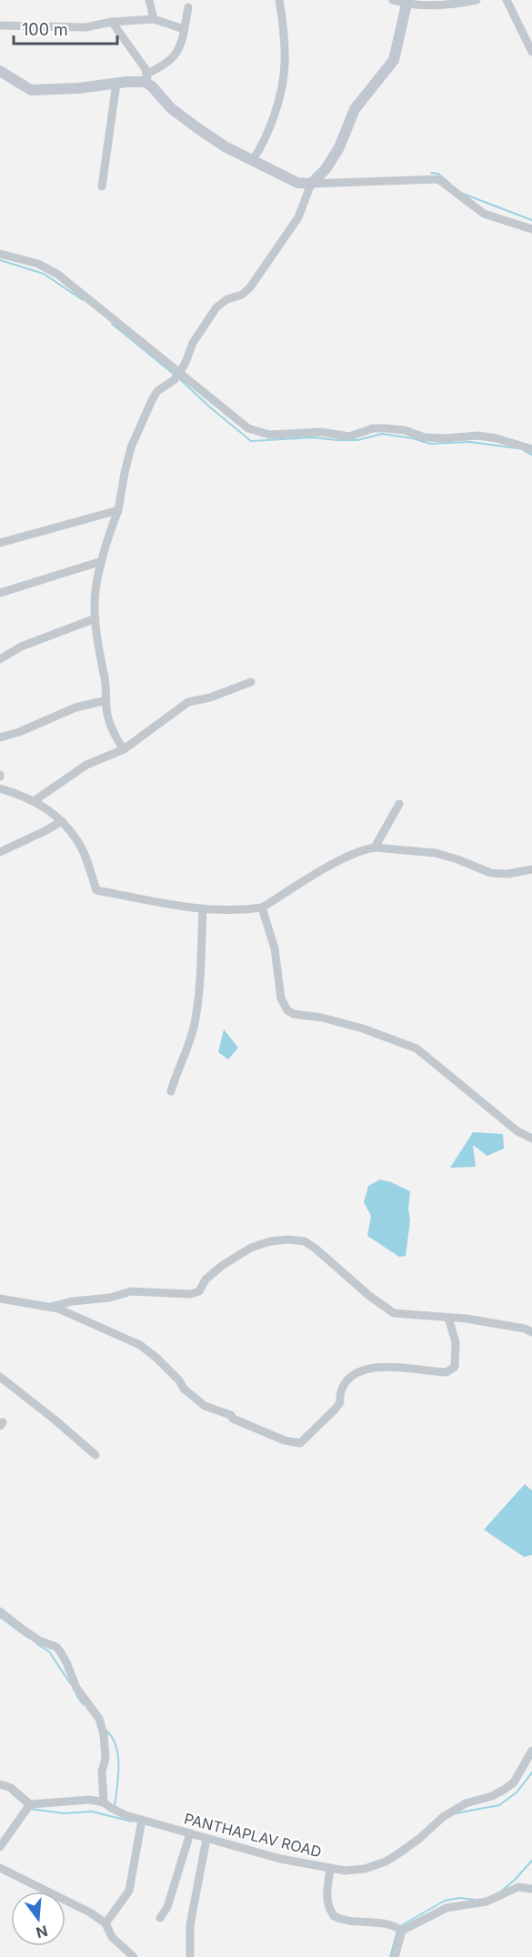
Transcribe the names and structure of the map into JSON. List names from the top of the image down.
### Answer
{
  "streets": {
    "street": ["PANTHAPLAV ROAD"]
  },
  "scale_bar": "100 m",
  "north": "bottom"
}
